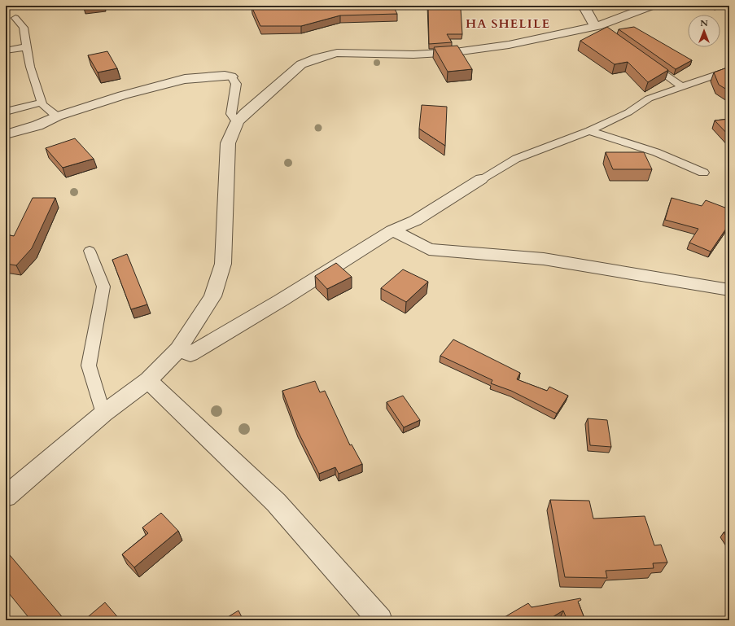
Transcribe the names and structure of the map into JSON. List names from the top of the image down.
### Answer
{
  "districts": ["HA SHELILE"],
  "north": "top"
}
